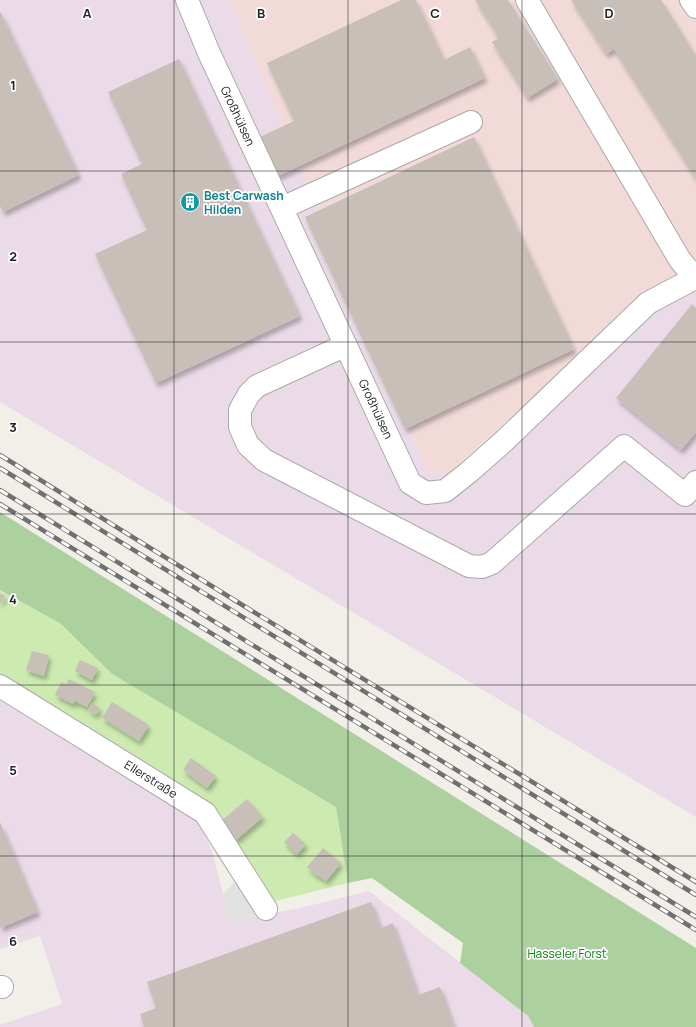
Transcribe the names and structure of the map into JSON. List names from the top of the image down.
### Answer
{
  "streets": {
    "street": ["Großhülsen", "Ellerstraße"]
  },
  "parks": ["Hasseler Forst"],
  "places": {
    "building": ["Best Carwash Hilden"]
  },
  "grid": {
    "columns": [
      "A",
      "B",
      "C",
      "D"
    ],
    "rows": [
      "1",
      "2",
      "3",
      "4",
      "5",
      "6"
    ]
  }
}
